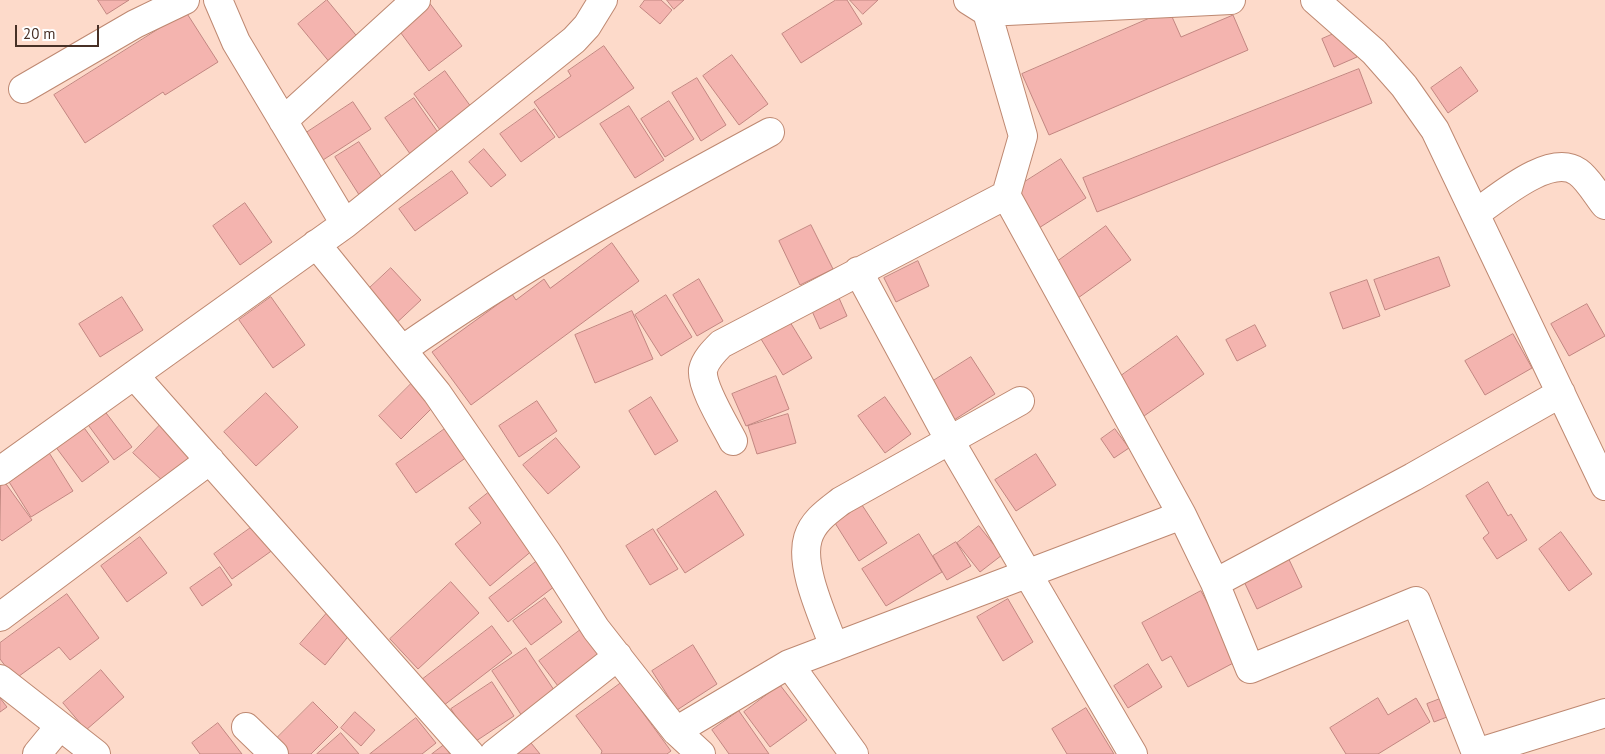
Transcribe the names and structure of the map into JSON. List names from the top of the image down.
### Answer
{
  "scale_bar": "20 m"
}
